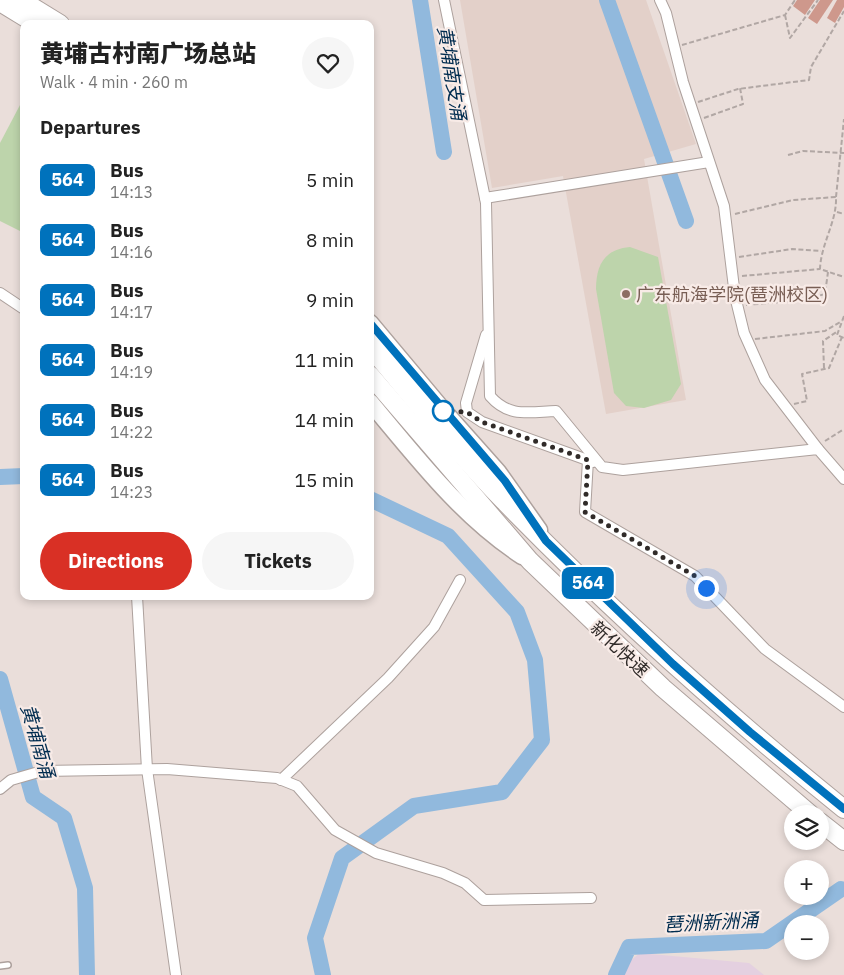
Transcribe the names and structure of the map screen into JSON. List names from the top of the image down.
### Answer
{
  "streets": {
    "highway": ["新化快速"]
  },
  "water": ["黄埔南支涌", "黄埔南涌", "琶洲新洲涌"],
  "places": ["广东航海学院(琶洲校区)"],
  "lines": ["bus line 564"],
  "page": {
    "on_map": "564",
    "heading": [
      ["黄埔古村南广场总站", "Walk · 4 min · 260 m"],
      "Departures"
    ],
    "list": [
      {
        "mark": "564",
        "name": "Bus",
        "note": "14:13",
        "value": "5 min"
      },
      {
        "mark": "564",
        "name": "Bus",
        "note": "14:16",
        "value": "8 min"
      },
      {
        "mark": "564",
        "name": "Bus",
        "note": "14:17",
        "value": "9 min"
      },
      {
        "mark": "564",
        "name": "Bus",
        "note": "14:19",
        "value": "11 min"
      },
      {
        "mark": "564",
        "name": "Bus",
        "note": "14:22",
        "value": "14 min"
      },
      {
        "mark": "564",
        "name": "Bus",
        "note": "14:23",
        "value": "15 min"
      }
    ],
    "buttons": ["Directions", "Tickets"],
    "map_buttons": ["+", "−"]
  }
}
